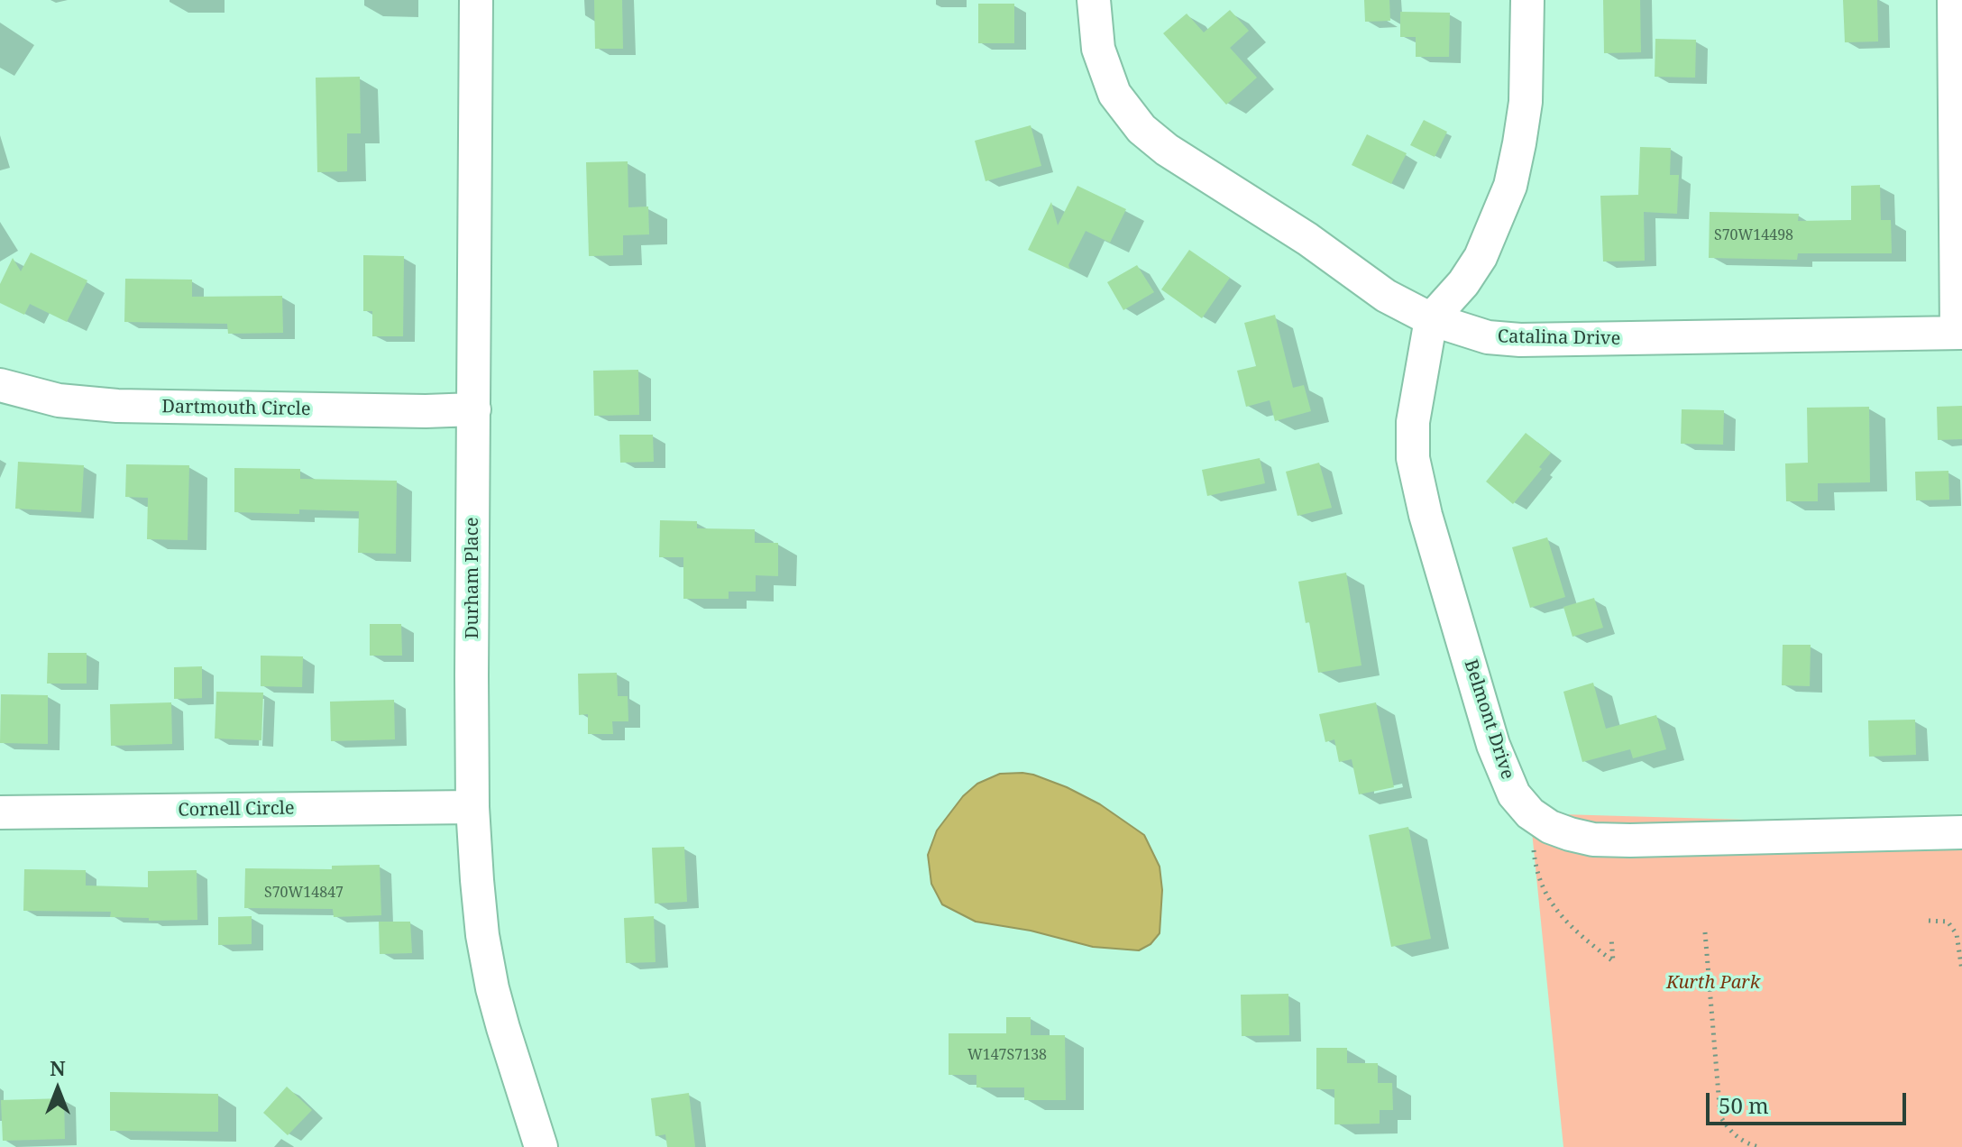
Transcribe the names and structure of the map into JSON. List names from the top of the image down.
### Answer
{
  "streets": {
    "street": [
      "Catalina Drive",
      "Dartmouth Circle",
      "Durham Place",
      "Belmont Drive",
      "Cornell Circle"
    ]
  },
  "crossings": [
    ["Catalina Drive", "Belmont Drive"],
    ["Dartmouth Circle", "Durham Place"],
    ["Durham Place", "Cornell Circle"]
  ],
  "parks": ["Kurth Park"],
  "house_numbers": ["S70W14498", "S70W14847", "W147S7138"],
  "scale_bar": "50 m",
  "north": "top"
}
